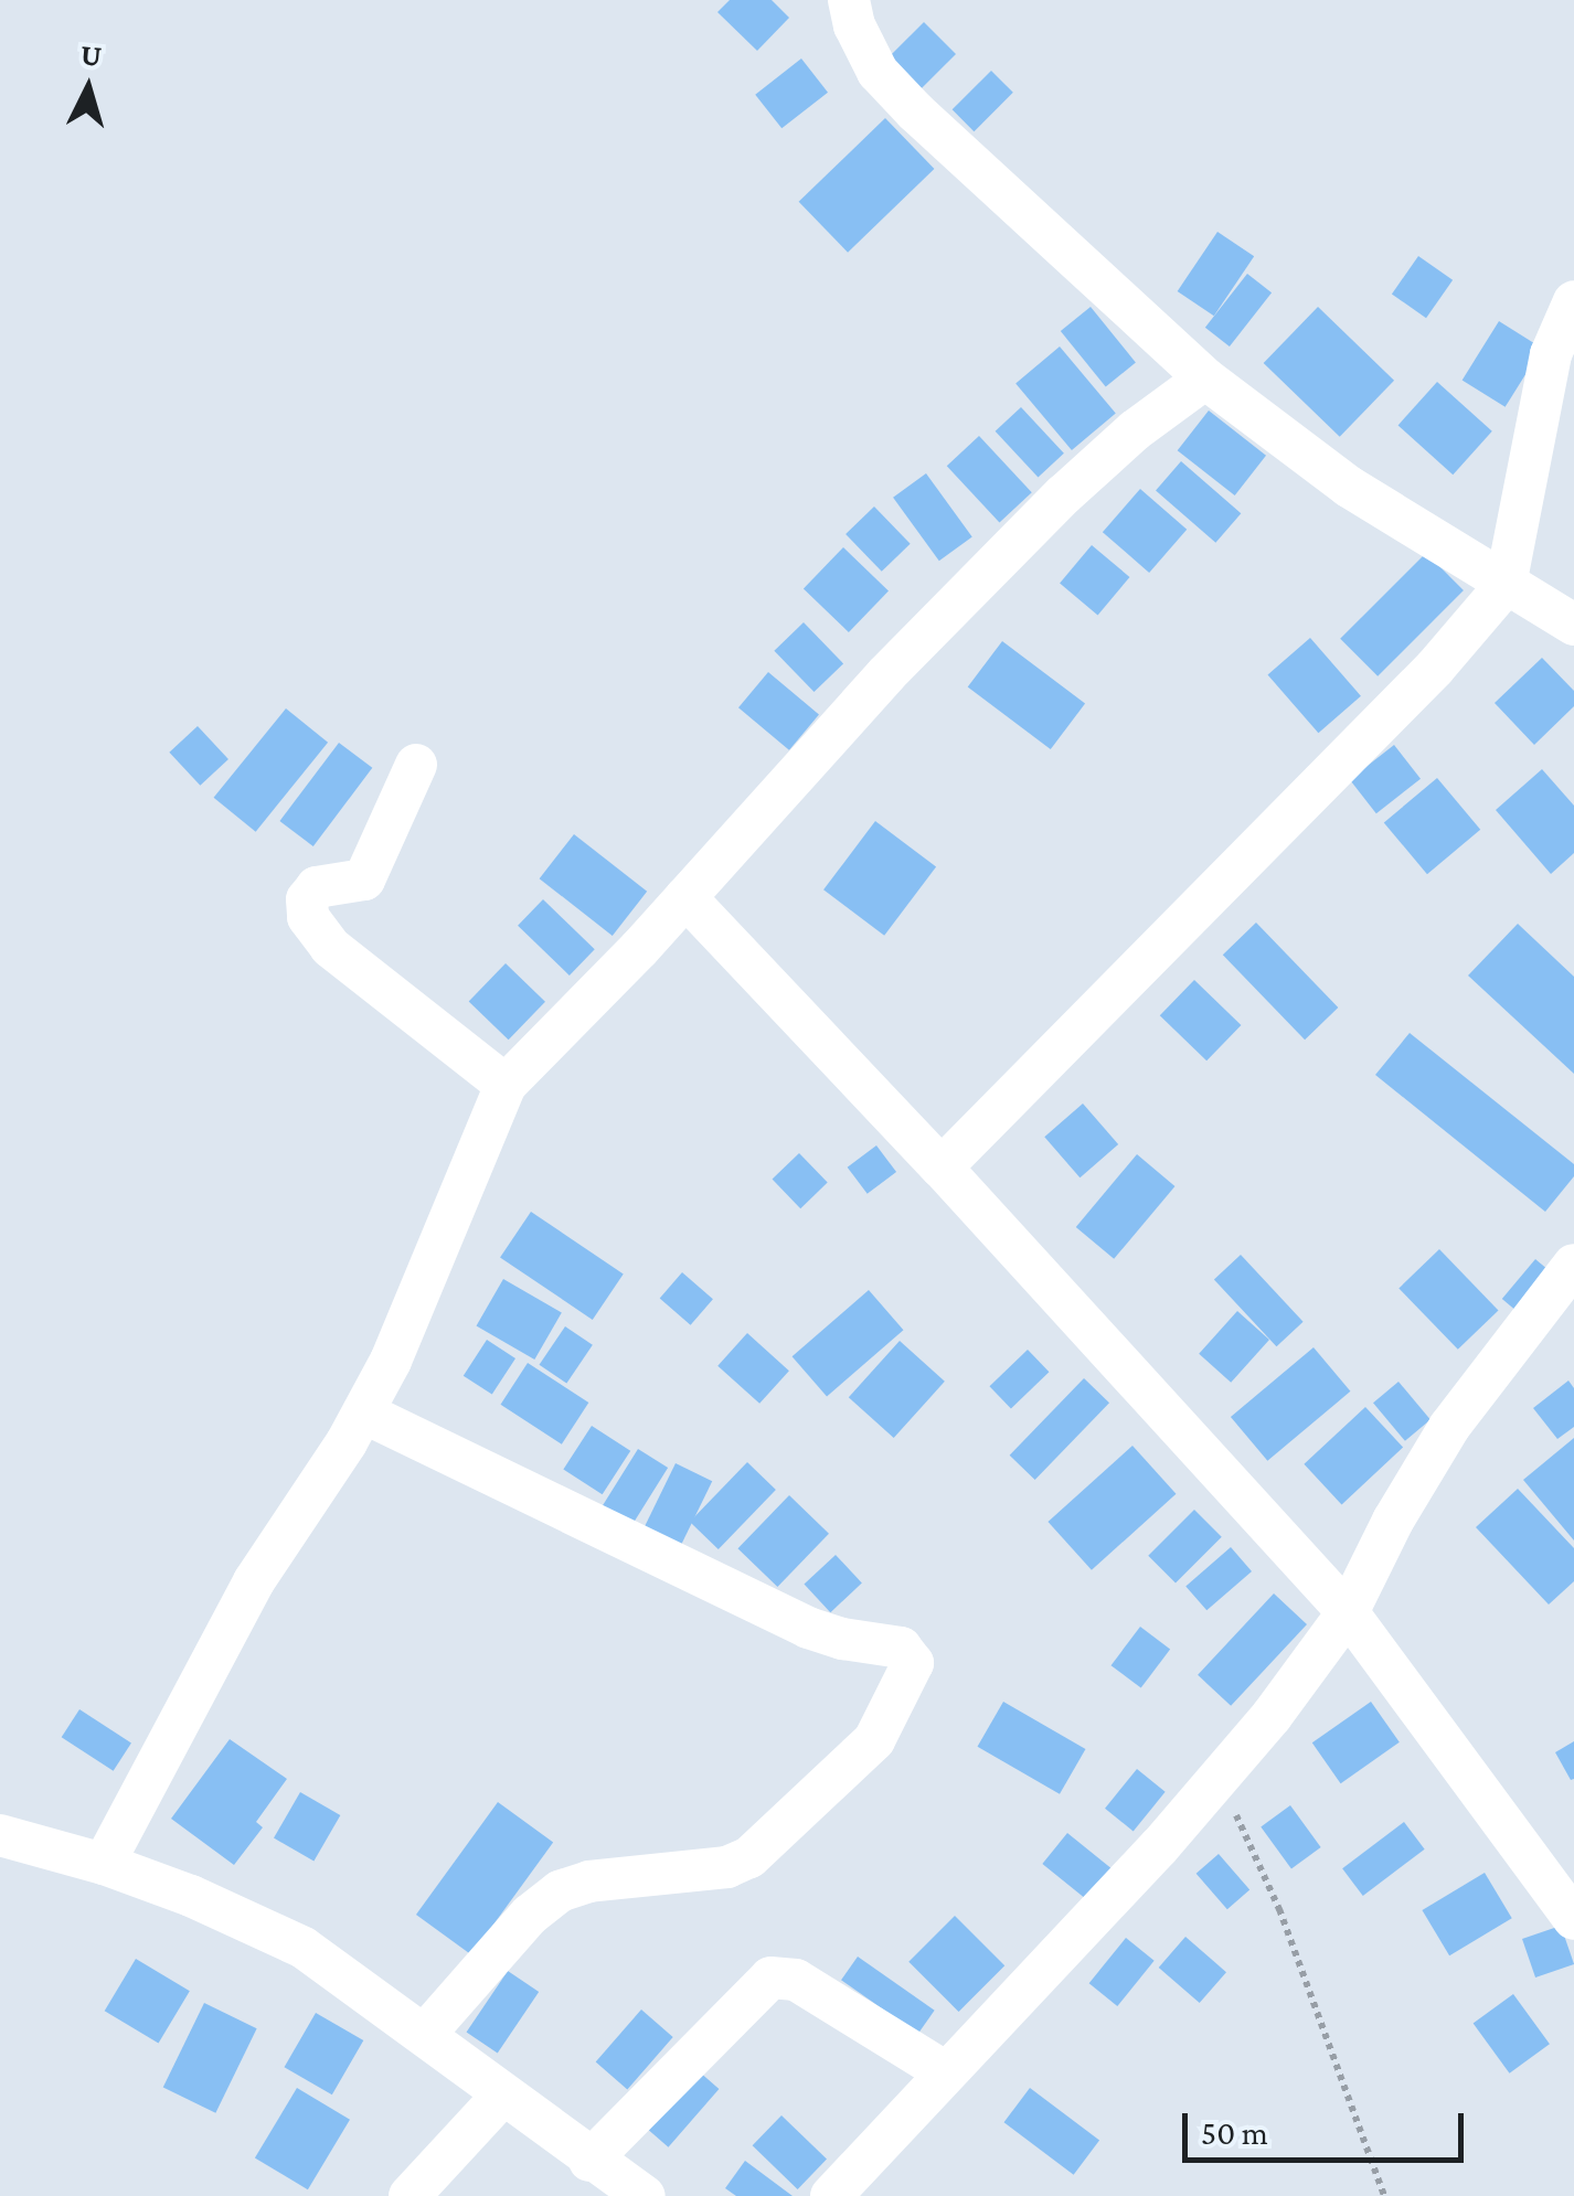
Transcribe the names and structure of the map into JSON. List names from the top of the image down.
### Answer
{
  "scale_bar": "50 m",
  "north": "top"
}
